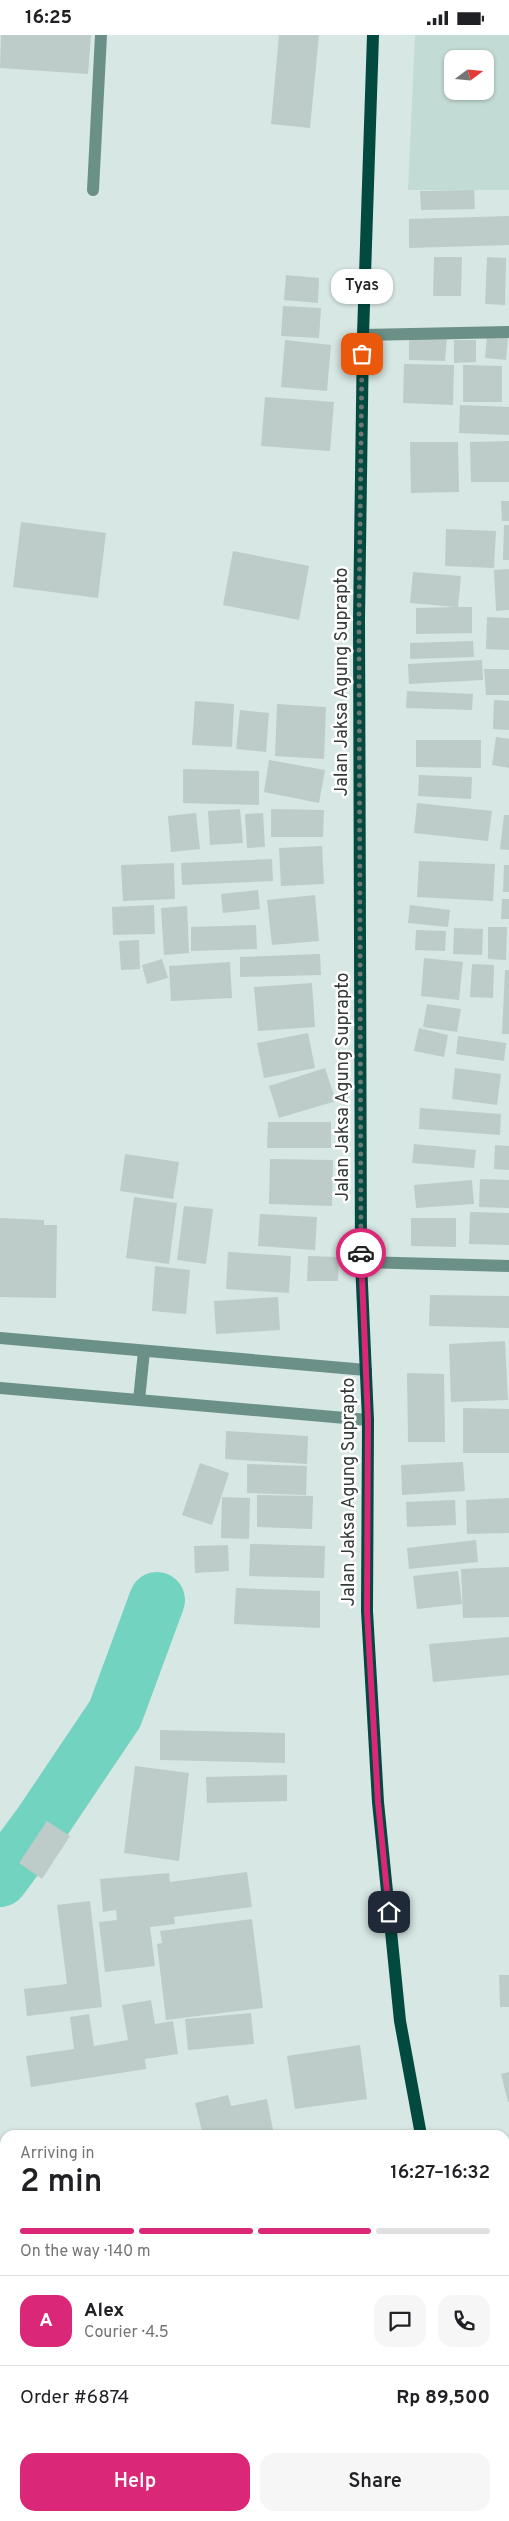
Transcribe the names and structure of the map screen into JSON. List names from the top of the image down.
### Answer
{
  "streets": {
    "main road": ["Jalan Jaksa Agung Suprapto"]
  },
  "places": ["Tyas"],
  "north": "right",
  "page": {
    "status": "16:25",
    "bubble": "Tyas",
    "heading": ["2 min", "Arriving in", "16:27–16:32"],
    "panel": [
      "Alex",
      "Courier · 4.5",
      "Order #6874",
      "Rp 89,500"
    ],
    "bar": "On the way · 140 m",
    "round": "A",
    "buttons": ["Help", "Share"]
  }
}
